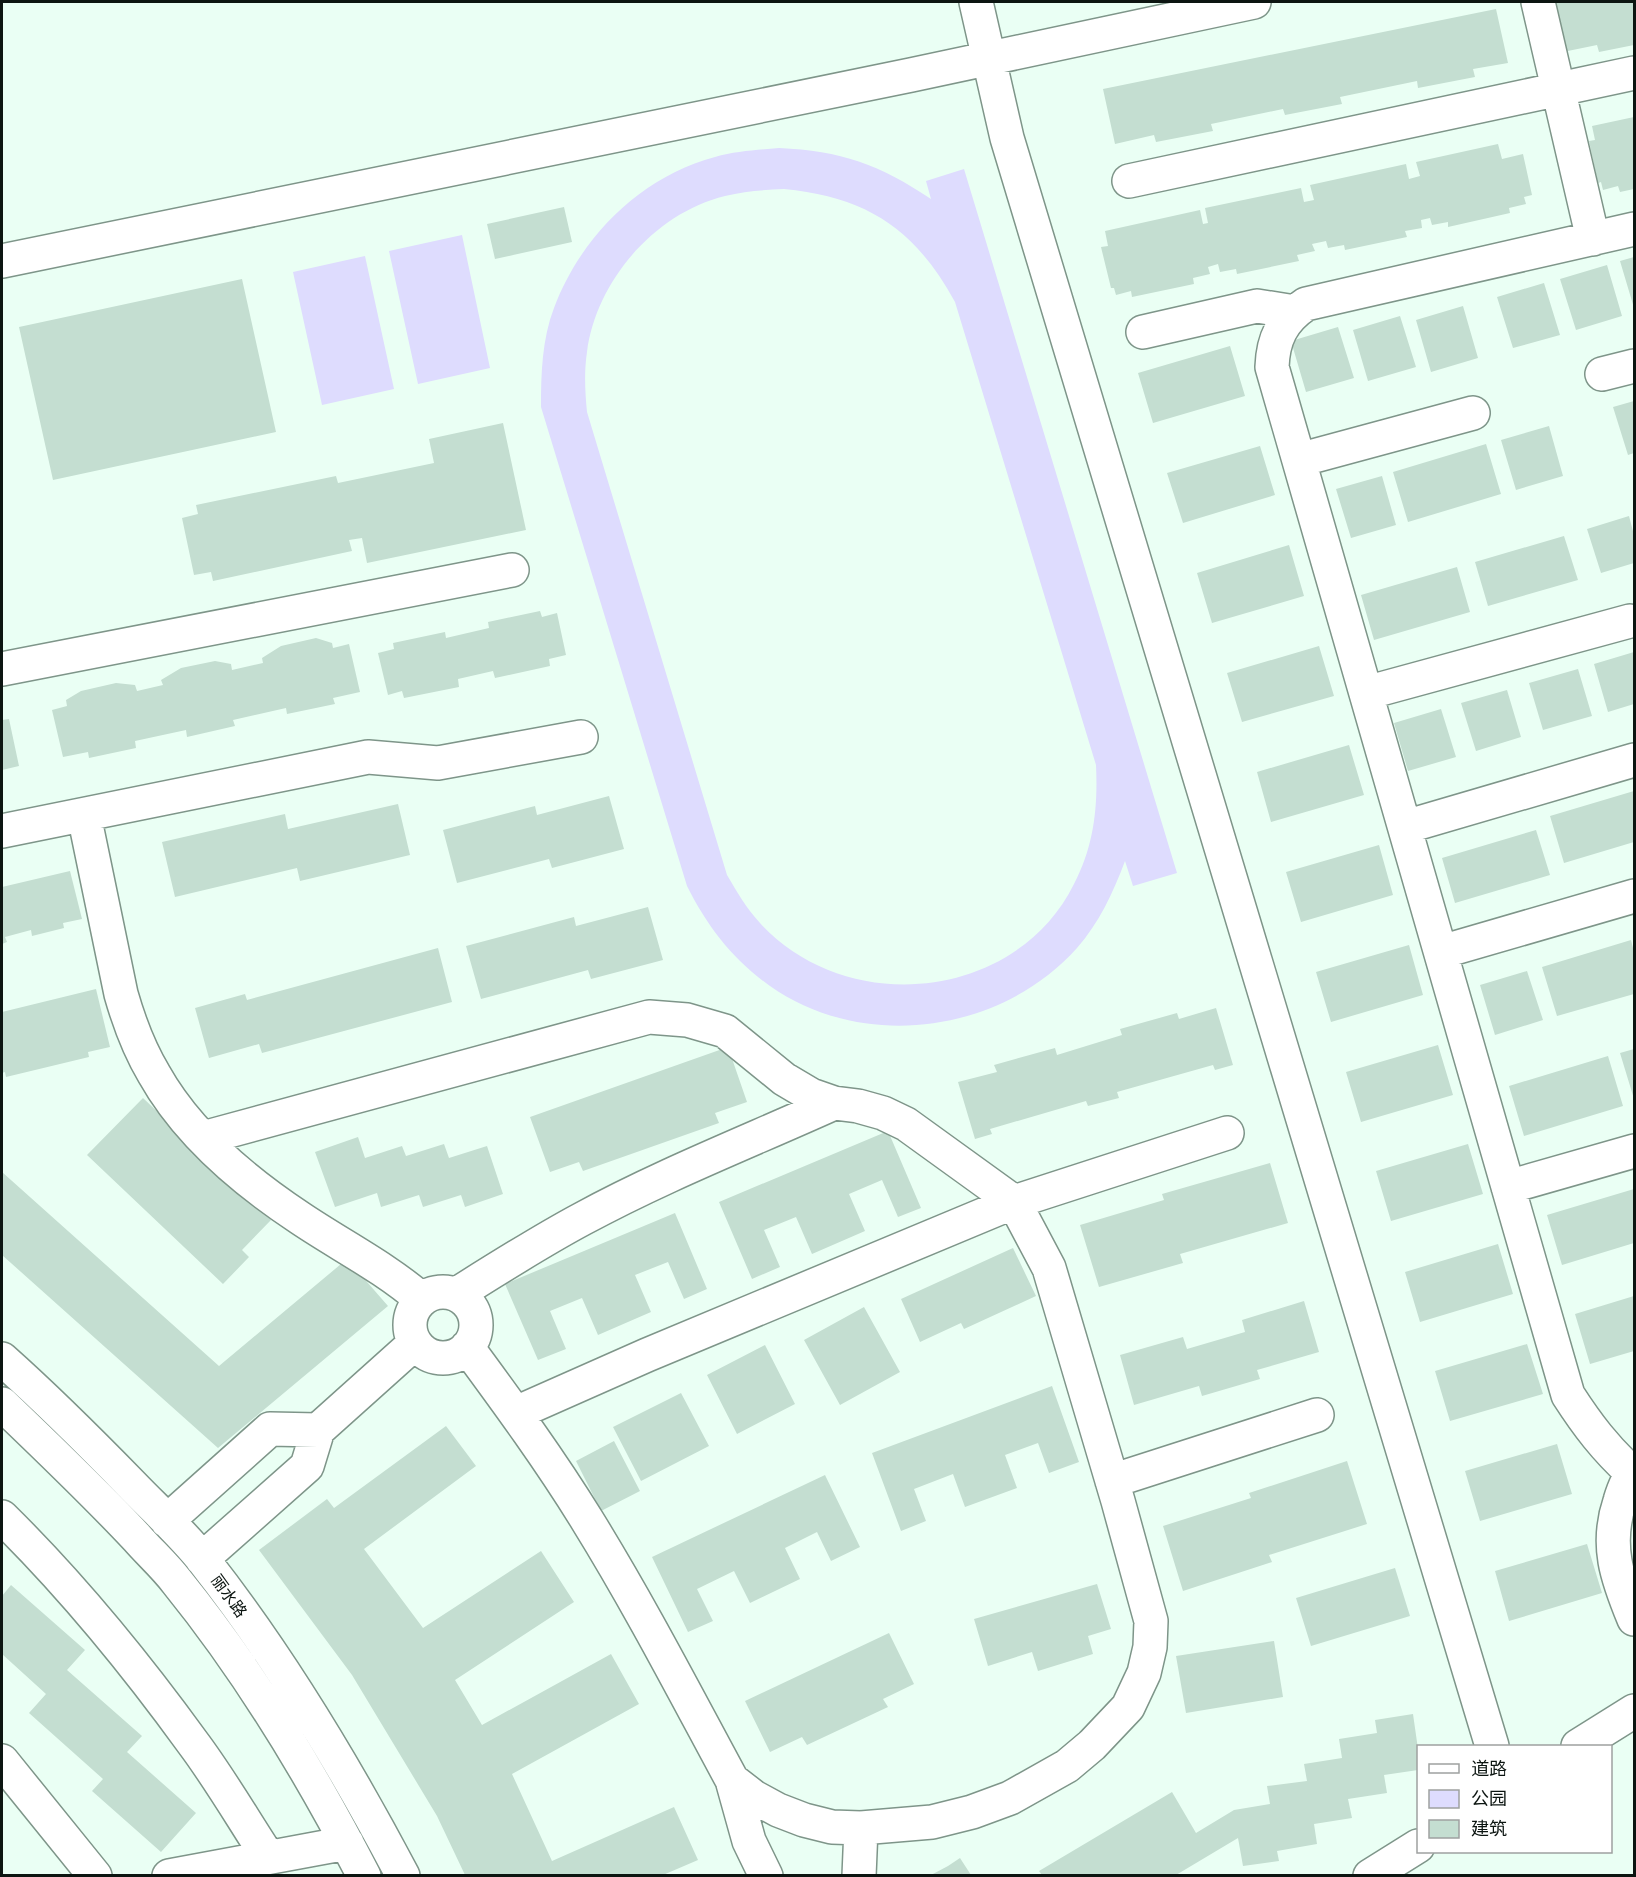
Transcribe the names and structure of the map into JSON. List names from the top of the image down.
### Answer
{
  "streets": {
    "street": ["丽水路"]
  },
  "legend": ["道路", "公园", "建筑"]
}
